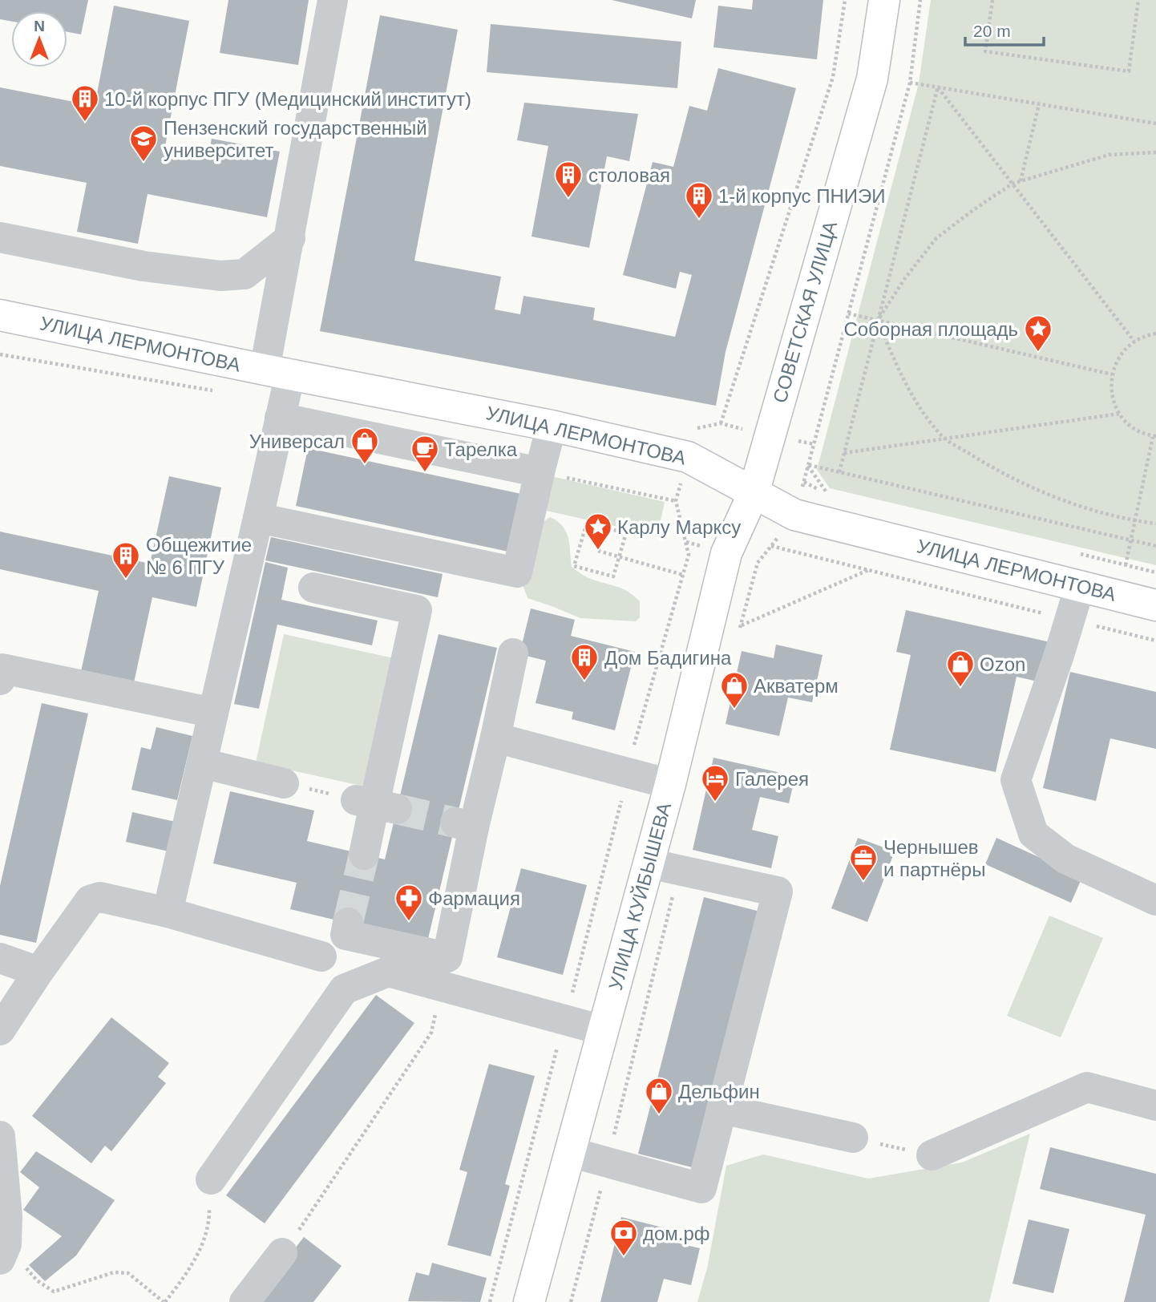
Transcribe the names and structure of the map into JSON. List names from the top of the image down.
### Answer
{
  "streets": {
    "main road": ["СОВЕТСКАЯ УЛИЦА", "УЛИЦА ЛЕРМОНТОВА", "УЛИЦА КУЙБЫШЕВА"]
  },
  "crossings": [
    ["СОВЕТСКАЯ УЛИЦА", "УЛИЦА ЛЕРМОНТОВА"],
    ["СОВЕТСКАЯ УЛИЦА", "УЛИЦА КУЙБЫШЕВА"],
    ["УЛИЦА ЛЕРМОНТОВА", "УЛИЦА КУЙБЫШЕВА"]
  ],
  "places": {
    "building": [
      "10-й корпус ПГУ (Медицинский институт)",
      "столовая",
      "1-й корпус ПНИЭИ",
      "Общежитие № 6 ПГУ",
      "Дом Бадигина"
    ],
    "school or university": ["Пензенский государственный университет"],
    "place": ["Соборная площадь", "Карлу Марксу"],
    "shop": [
      "Универсал",
      "Ozon",
      "Акватерм",
      "Дельфин"
    ],
    "cafe": ["Тарелка"],
    "hotel": ["Галерея"],
    "office": ["Чернышев и партнёры"],
    "pharmacy": ["Фармация"],
    "bank": ["дом.рф"]
  },
  "scale_bar": "20 m",
  "north": "top"
}
